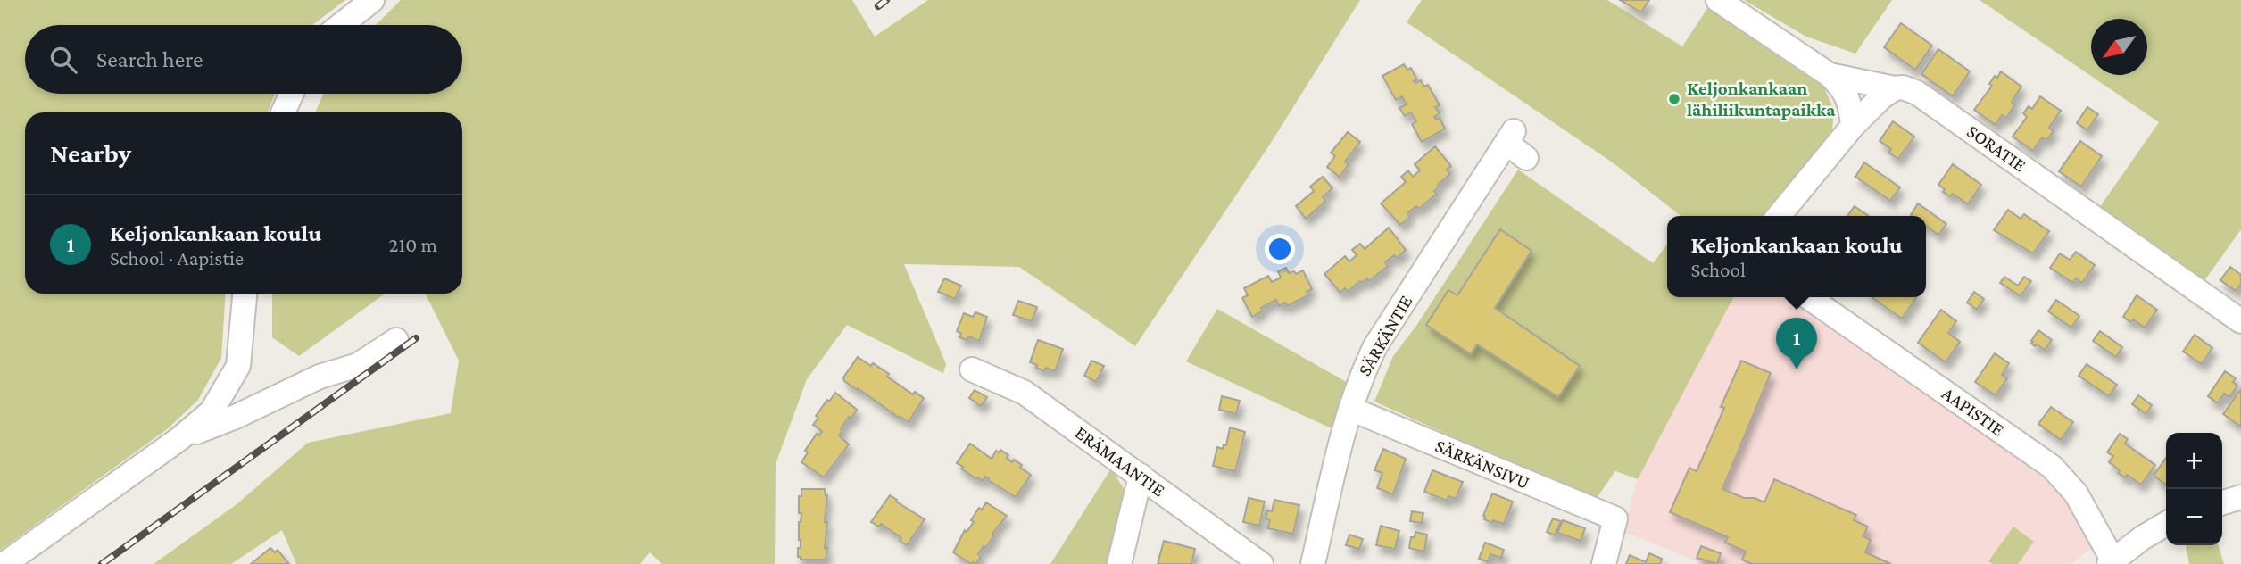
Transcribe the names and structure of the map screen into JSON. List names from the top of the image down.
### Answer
{
  "streets": {
    "street": [
      "SORATIE",
      "SÄRKÄNTIE",
      "AAPISTIE",
      "ERÄMAANTIE",
      "SÄRKÄNSIVU"
    ]
  },
  "crossings": [
    ["SÄRKÄNTIE", "SÄRKÄNSIVU"]
  ],
  "places": ["Keljonkankaan lähiliikuntapaikka"],
  "north": "bottom left",
  "page": {
    "search": "Search here",
    "heading": "Nearby",
    "list": [
      {
        "mark": "1",
        "name": "Keljonkankaan koulu",
        "note": "School · Aapistie",
        "value": "210 m"
      }
    ],
    "popup": ["Keljonkankaan koulu", "School"],
    "pins": "1",
    "map_buttons": ["+", "−"]
  }
}
